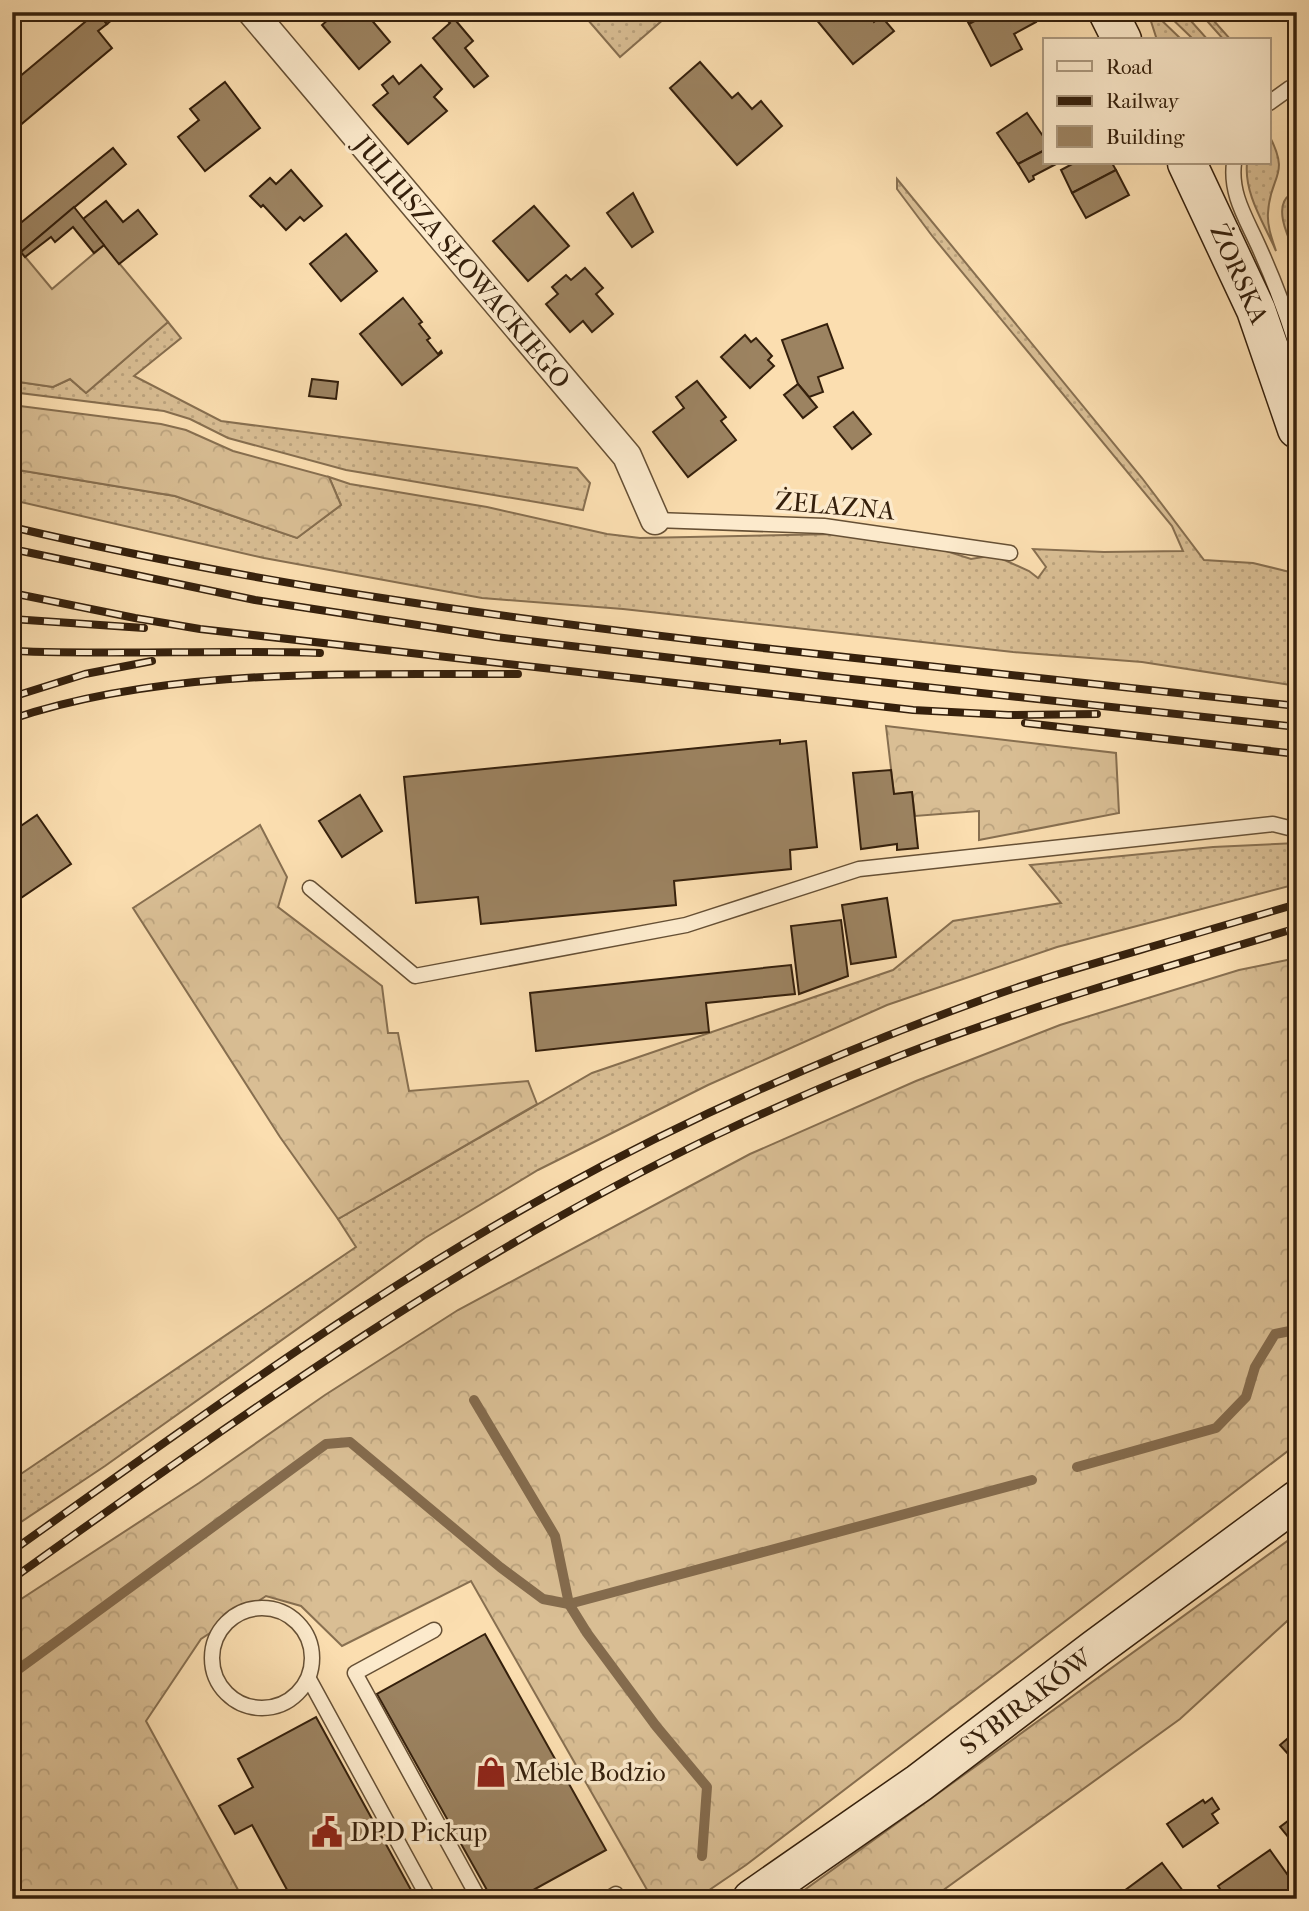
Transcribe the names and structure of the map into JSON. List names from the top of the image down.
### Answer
{
  "streets": {
    "main road": ["ŻORSKA", "SYBIRAKÓW"],
    "street": ["JULIUSZA SŁOWACKIEGO"],
    "lane": ["ŻELAZNA"]
  },
  "crossings": [
    ["JULIUSZA SŁOWACKIEGO", "ŻELAZNA"]
  ],
  "places": {
    "shop": ["Meble Bodzio"],
    "public building": ["DPD Pickup"]
  },
  "legend": ["Road", "Railway", "Building"]
}
